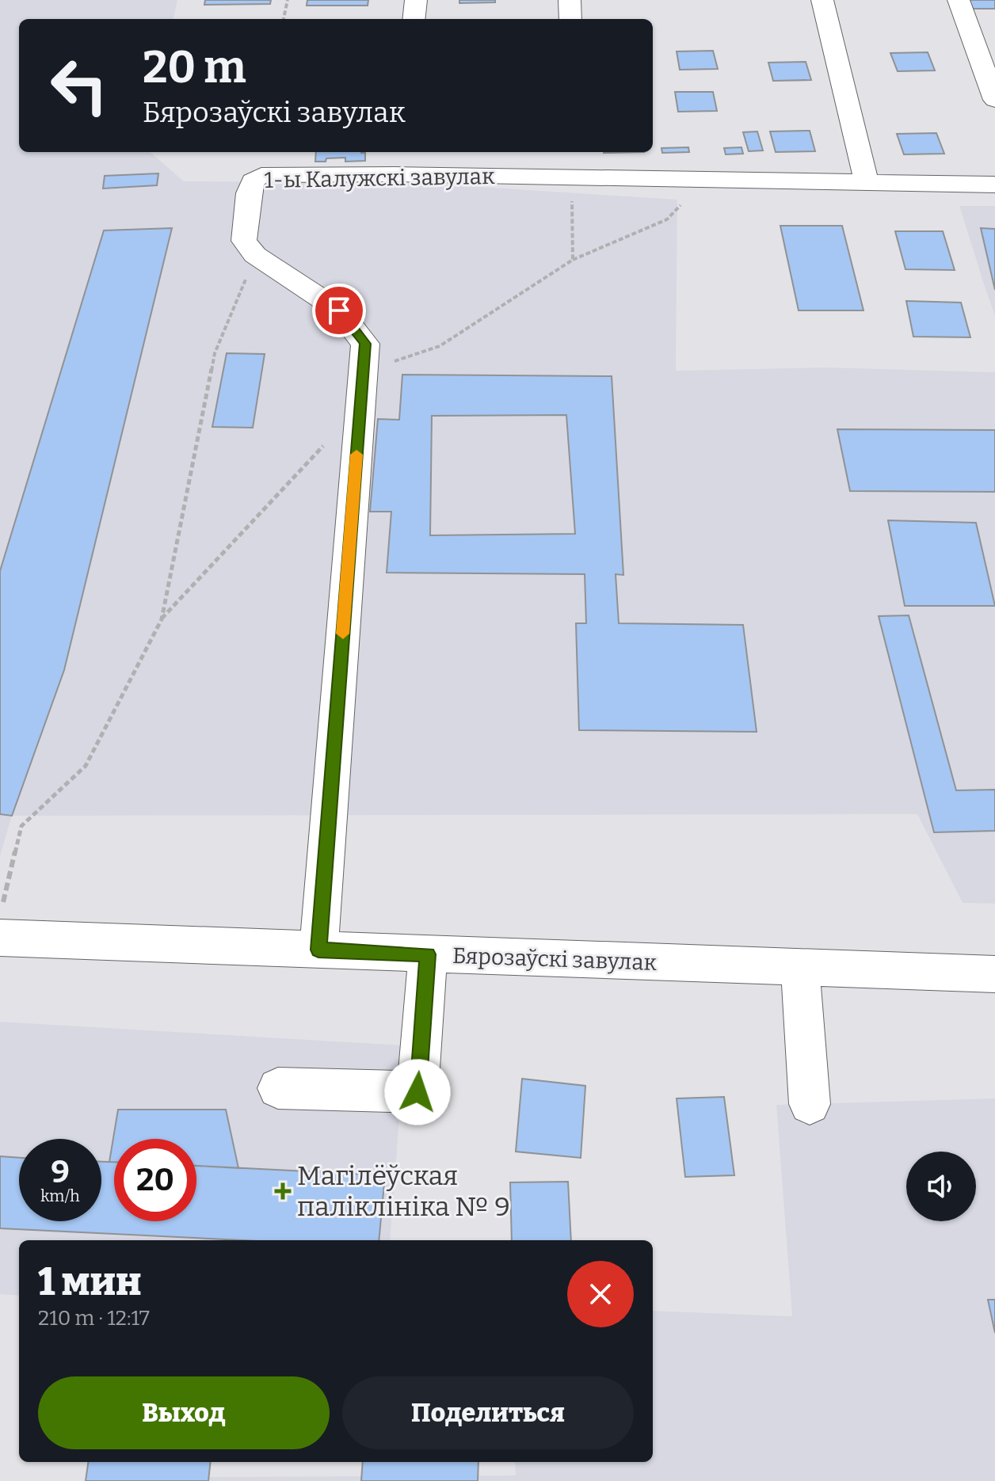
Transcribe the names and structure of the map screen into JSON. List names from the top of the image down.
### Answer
{
  "streets": {
    "street": ["1-ы Калужскі завулак", "Бярозаўскі завулак"]
  },
  "places": {
    "health": ["Магілёўская паліклініка № 9"]
  },
  "page": {
    "turn": ["20 m", "Бярозаўскі завулак"],
    "speed": "9 km/h",
    "limit": "20",
    "heading": ["1 мин", "210 m · 12:17"],
    "buttons": ["Выход", "Поделиться"]
  }
}
